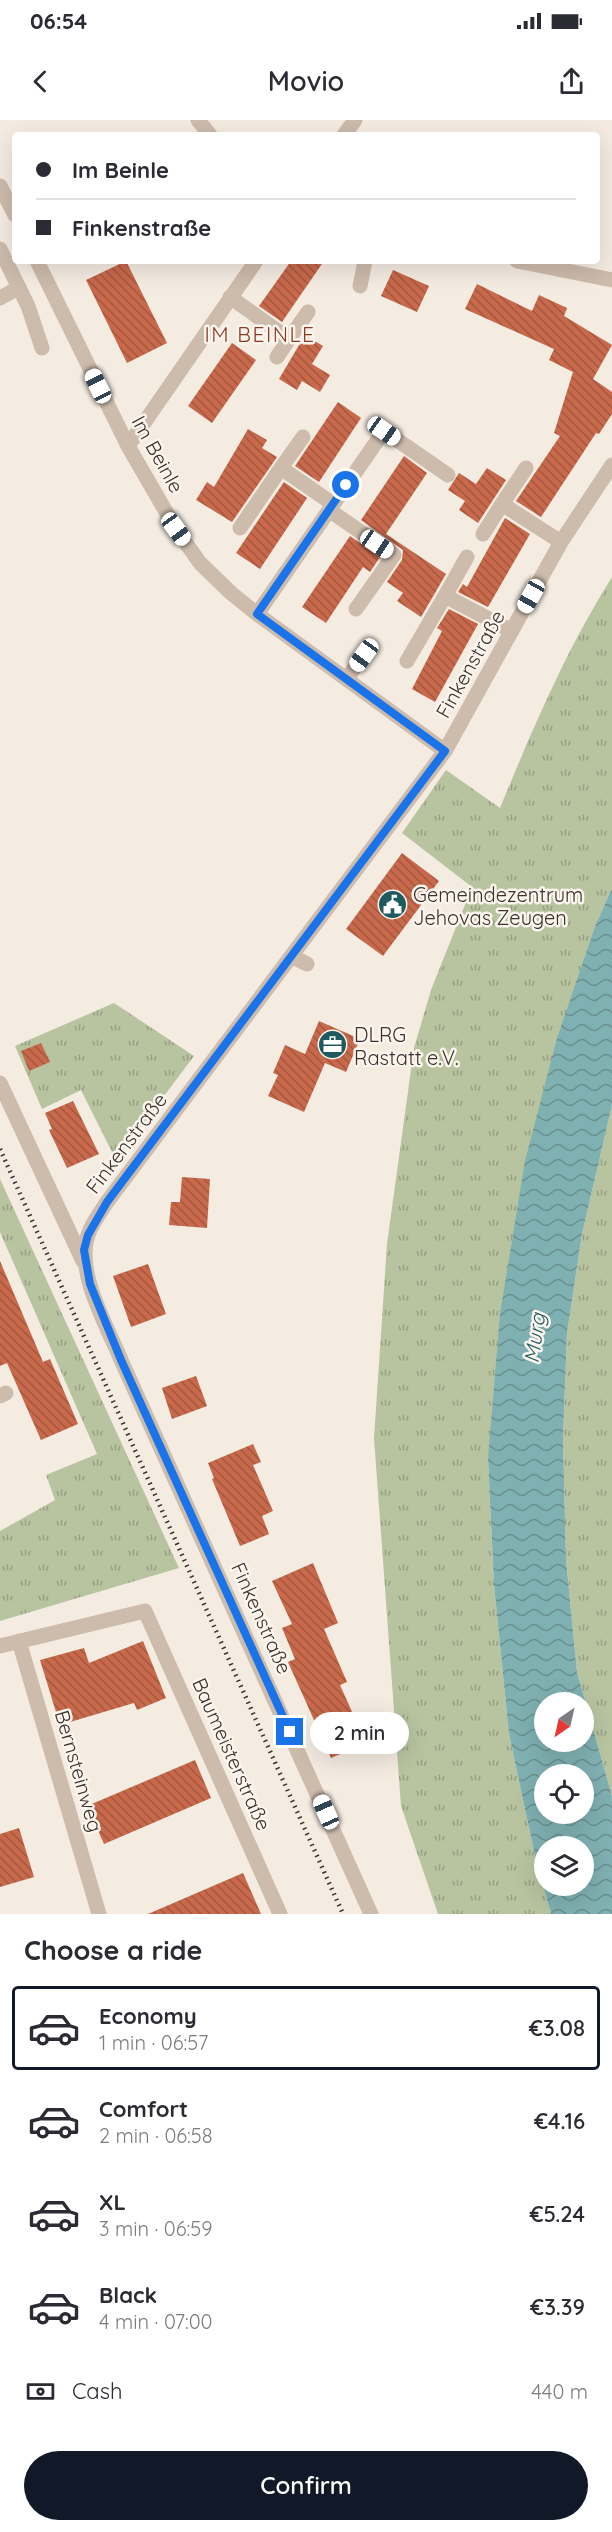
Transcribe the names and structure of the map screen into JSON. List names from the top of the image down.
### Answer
{
  "streets": {
    "street": [
      "Im Beinle",
      "Finkenstraße",
      "Baumeisterstraße",
      "Bernsteinweg"
    ]
  },
  "crossings": [
    ["Im Beinle", "Finkenstraße"],
    ["Baumeisterstraße", "Bernsteinweg"]
  ],
  "districts": ["IM BEINLE"],
  "water": ["Murg"],
  "places": {
    "public building": ["Gemeindezentrum Jehovas Zeugen"],
    "office": ["DLRG Rastatt e.V."]
  },
  "north": "bottom left",
  "page": {
    "status": "06:54",
    "header": "Movio",
    "banner": ["Im Beinle", "Finkenstraße"],
    "bubble": "2 min",
    "heading": "Choose a ride",
    "list": [
      {
        "name": "Economy",
        "note": "1 min · 06:57",
        "value": "€3.08"
      },
      {
        "name": "Comfort",
        "note": "2 min · 06:58",
        "value": "€4.16"
      },
      {
        "name": "XL",
        "note": "3 min · 06:59",
        "value": "€5.24"
      },
      {
        "name": "Black",
        "note": "4 min · 07:00",
        "value": "€3.39"
      }
    ],
    "pay": ["Cash", "440 m"],
    "buttons": "Confirm"
  }
}
